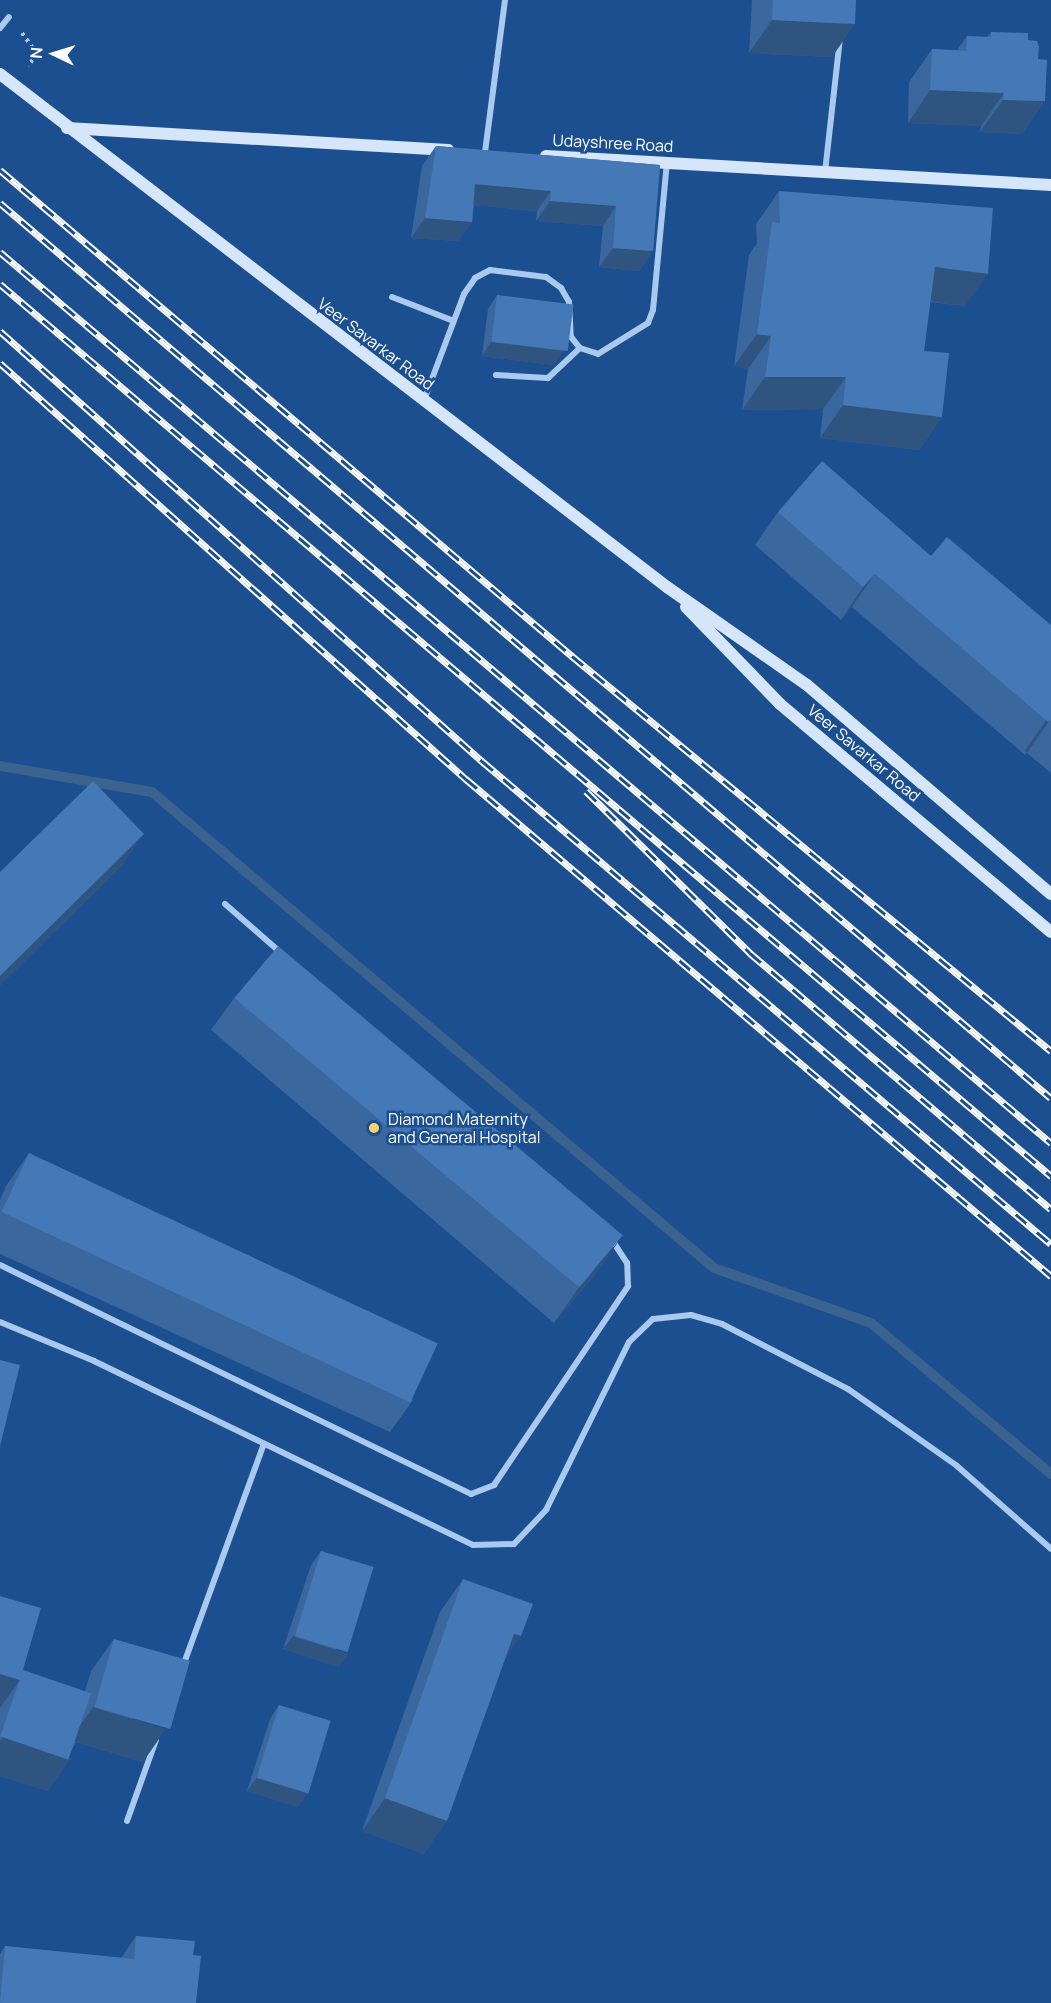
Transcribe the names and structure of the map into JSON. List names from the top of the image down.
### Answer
{
  "streets": {
    "street": ["Udayshree Road", "Veer Savarkar Road"]
  },
  "places": ["Diamond Maternity and General Hospital"],
  "north": "left"
}
